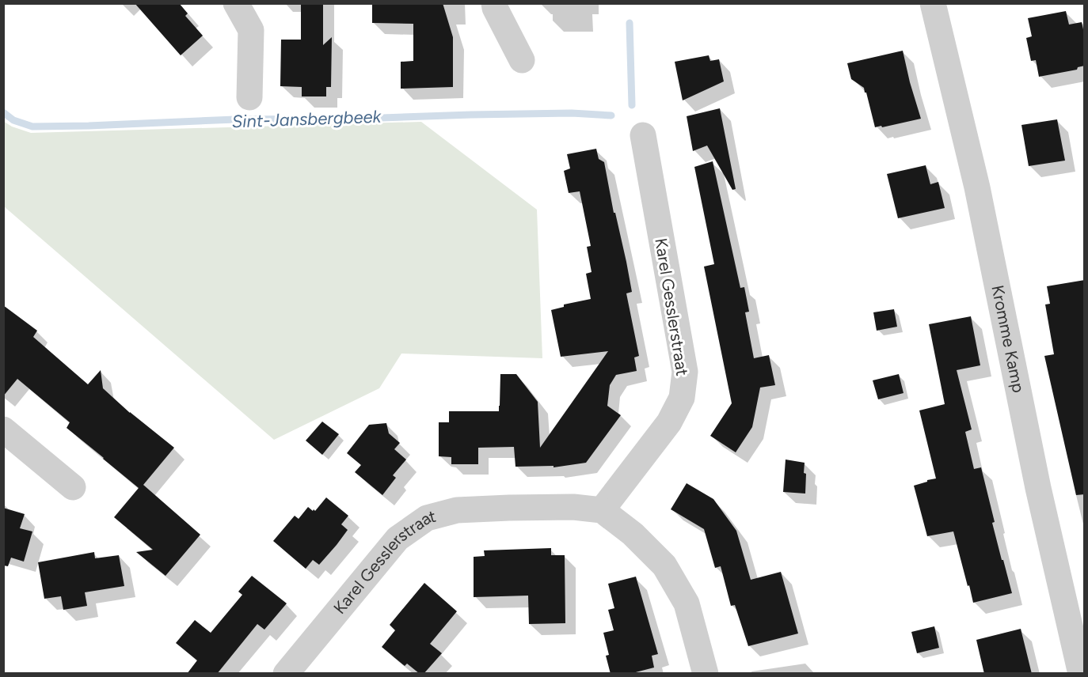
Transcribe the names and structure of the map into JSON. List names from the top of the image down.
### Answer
{
  "streets": {
    "street": ["Karel Gesslerstraat", "Kromme Kamp"]
  },
  "water": ["Sint-Jansbergbeek"]
}
